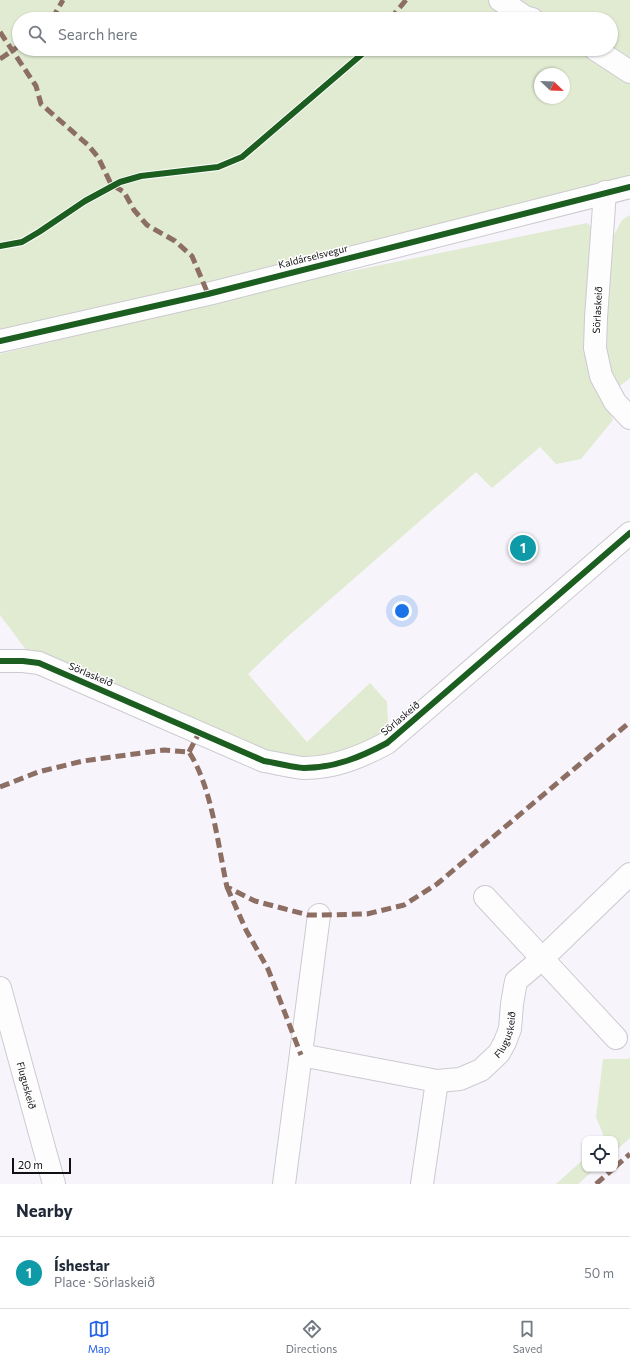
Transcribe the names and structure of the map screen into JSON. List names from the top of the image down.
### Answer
{
  "streets": {
    "street": ["Kaldárselsvegur", "Sörlaskeið", "Fluguskeið"]
  },
  "crossings": [
    ["Kaldárselsvegur", "Sörlaskeið"]
  ],
  "scale_bar": "20 m",
  "north": "bottom right",
  "page": {
    "search": "Search here",
    "pins": "1",
    "scale": "20 m",
    "heading": "Nearby",
    "list": [
      {
        "mark": "1",
        "name": "Íshestar",
        "note": "Place · Sörlaskeið",
        "value": "50 m"
      }
    ],
    "nav": ["Map", "Directions", "Saved"]
  }
}
